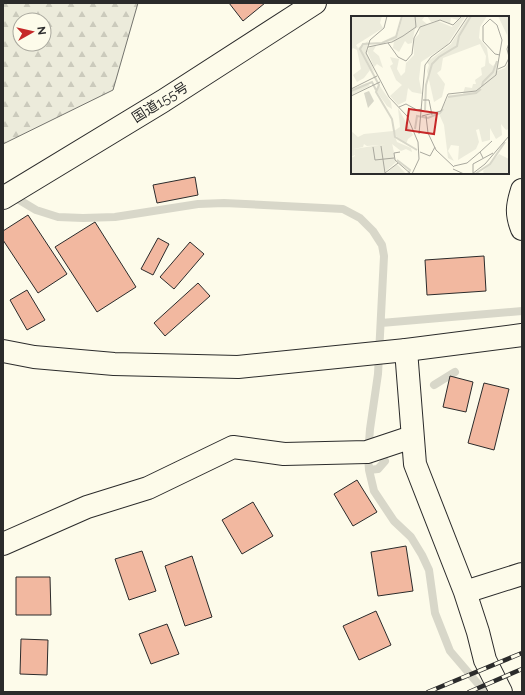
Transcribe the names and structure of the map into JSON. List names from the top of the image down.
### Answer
{
  "streets": {
    "main road": ["国道155号"]
  },
  "north": "right"
}
